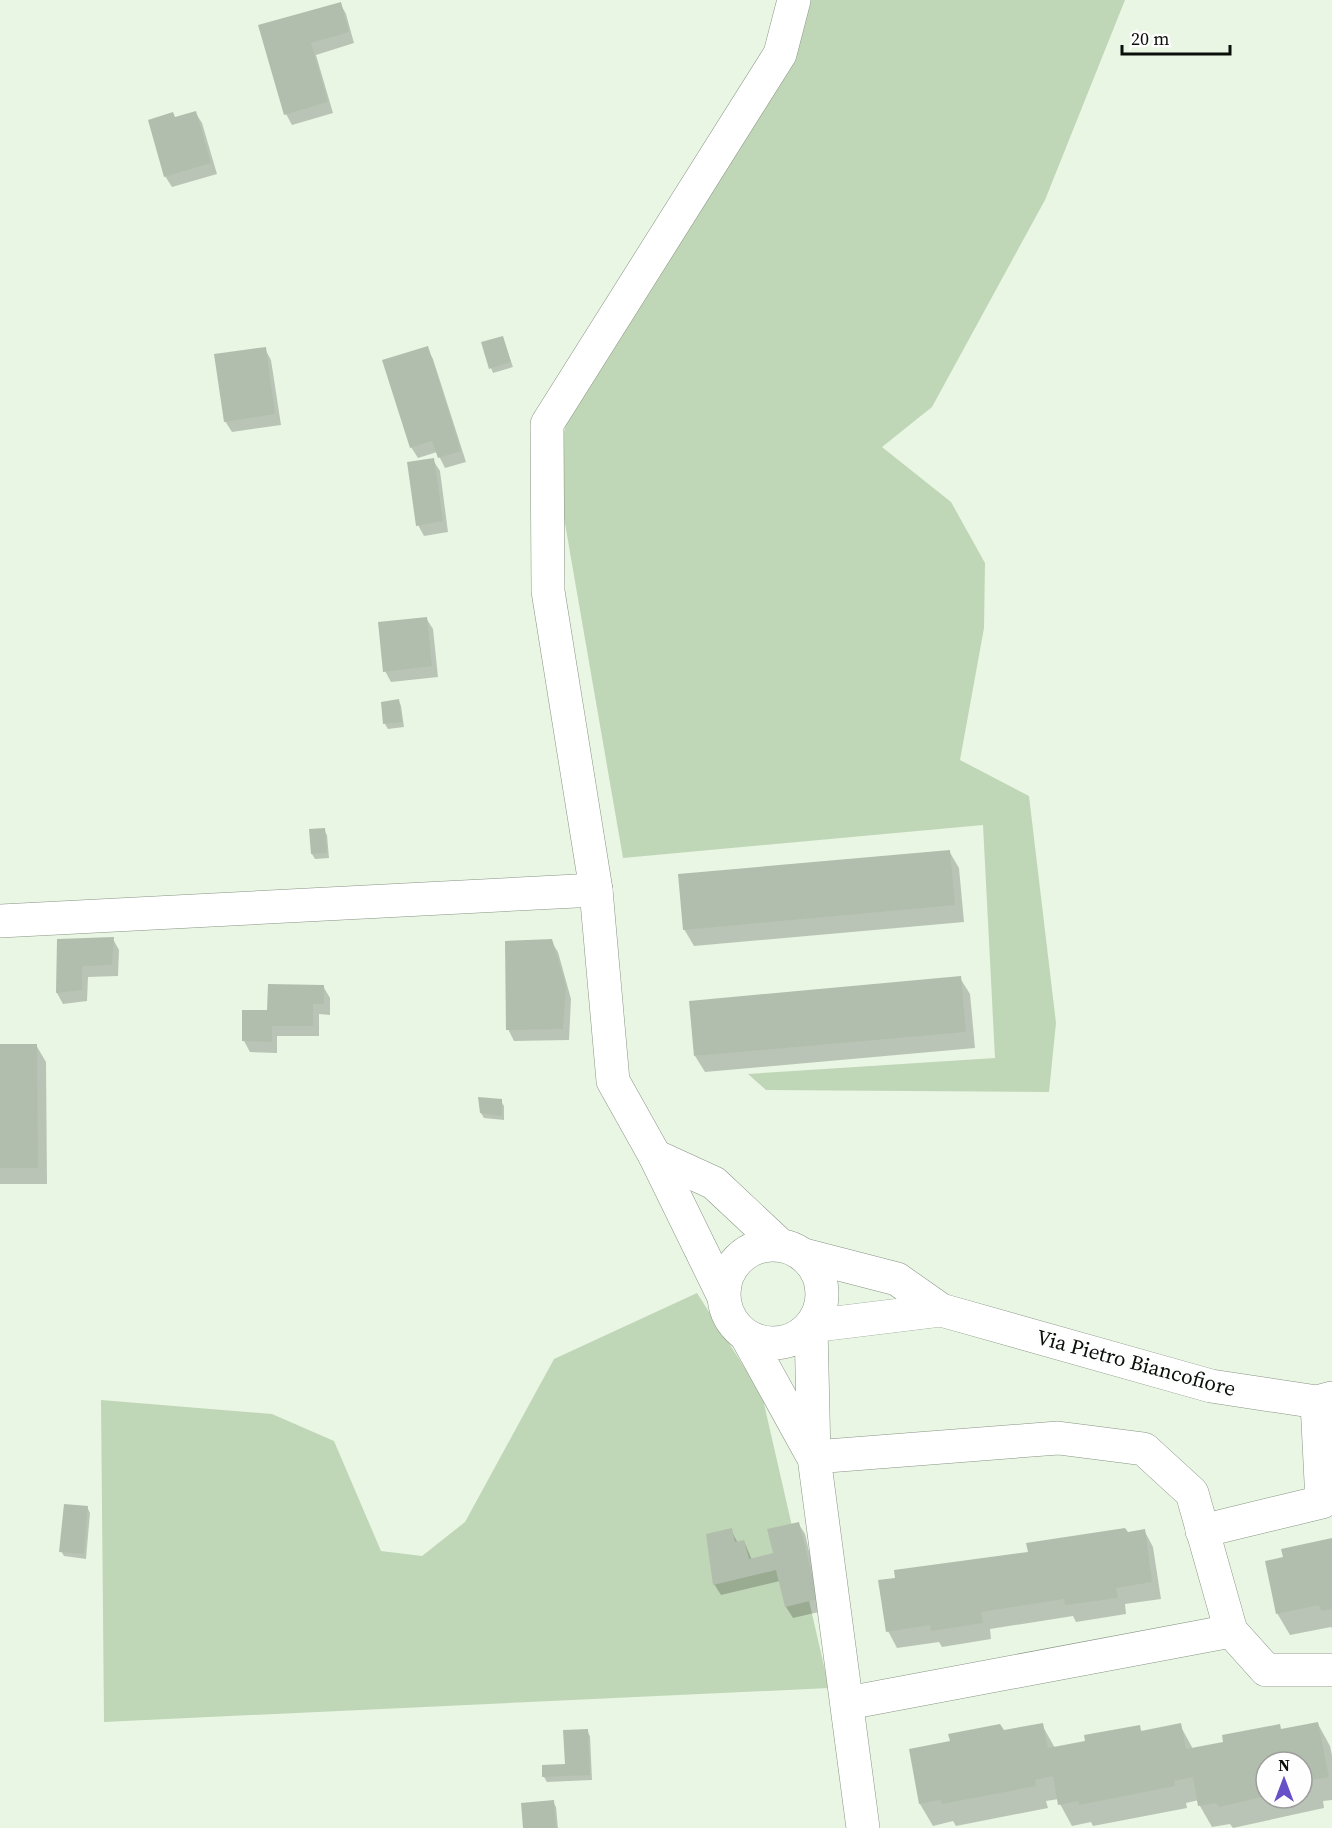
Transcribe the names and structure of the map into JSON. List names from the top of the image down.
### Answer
{
  "streets": {
    "street": ["Via Pietro Biancofiore"]
  },
  "scale_bar": "20 m",
  "north": "top"
}
